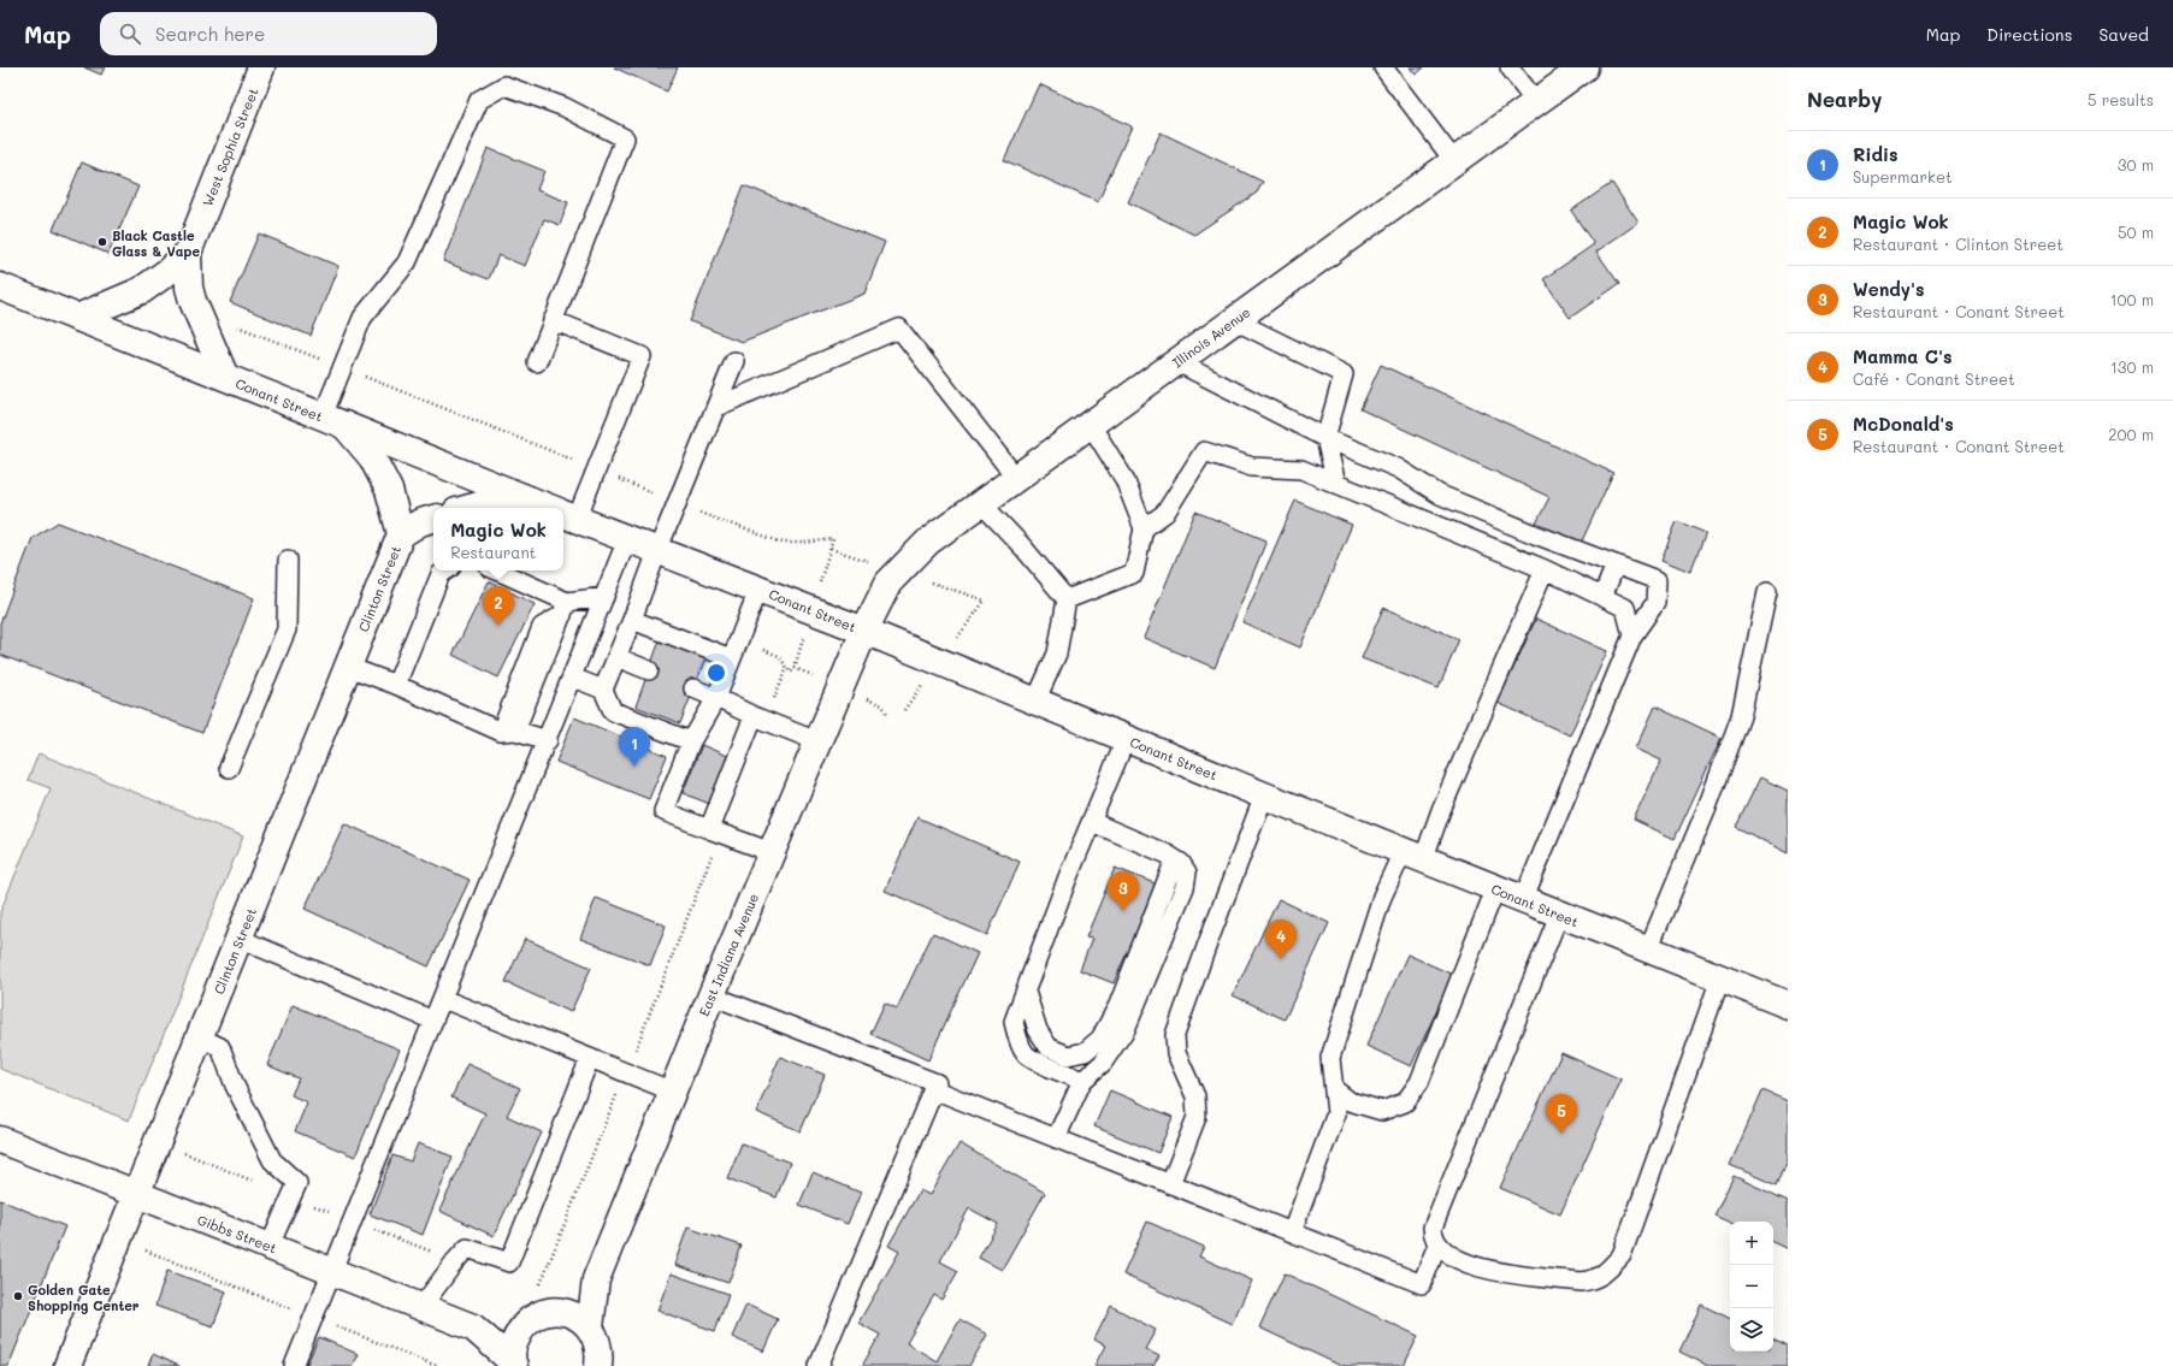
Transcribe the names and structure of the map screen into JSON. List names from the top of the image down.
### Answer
{
  "streets": {
    "street": [
      "West Sophia Street",
      "Illinois Avenue",
      "Conant Street",
      "Clinton Street",
      "East Indiana Avenue",
      "Gibbs Street"
    ]
  },
  "crossings": [
    ["West Sophia Street", "Conant Street"],
    ["Illinois Avenue", "Conant Street"],
    ["Illinois Avenue", "East Indiana Avenue"],
    ["Conant Street", "Clinton Street"],
    ["Conant Street", "East Indiana Avenue"],
    ["Clinton Street", "Gibbs Street"],
    ["East Indiana Avenue", "Gibbs Street"]
  ],
  "places": ["Black Castle Glass & Vape", "Golden Gate Shopping Center"],
  "page": {
    "header": "Map",
    "search": "Search here",
    "nav": ["Map", "Directions", "Saved"],
    "heading": ["Nearby", "5 results"],
    "list": [
      {
        "mark": "1",
        "name": "Ridis",
        "note": "Supermarket",
        "value": "30 m"
      },
      {
        "mark": "2",
        "name": "Magic Wok",
        "note": "Restaurant · Clinton Street",
        "value": "50 m"
      },
      {
        "mark": "3",
        "name": "Wendy's",
        "note": "Restaurant · Conant Street",
        "value": "100 m"
      },
      {
        "mark": "4",
        "name": "Mamma C's",
        "note": "Café · Conant Street",
        "value": "130 m"
      },
      {
        "mark": "5",
        "name": "McDonald's",
        "note": "Restaurant · Conant Street",
        "value": "200 m"
      }
    ],
    "popup": ["Magic Wok", "Restaurant"],
    "pins": [
      "2",
      "1",
      "3",
      "4",
      "5"
    ],
    "map_buttons": ["+", "−"]
  }
}
